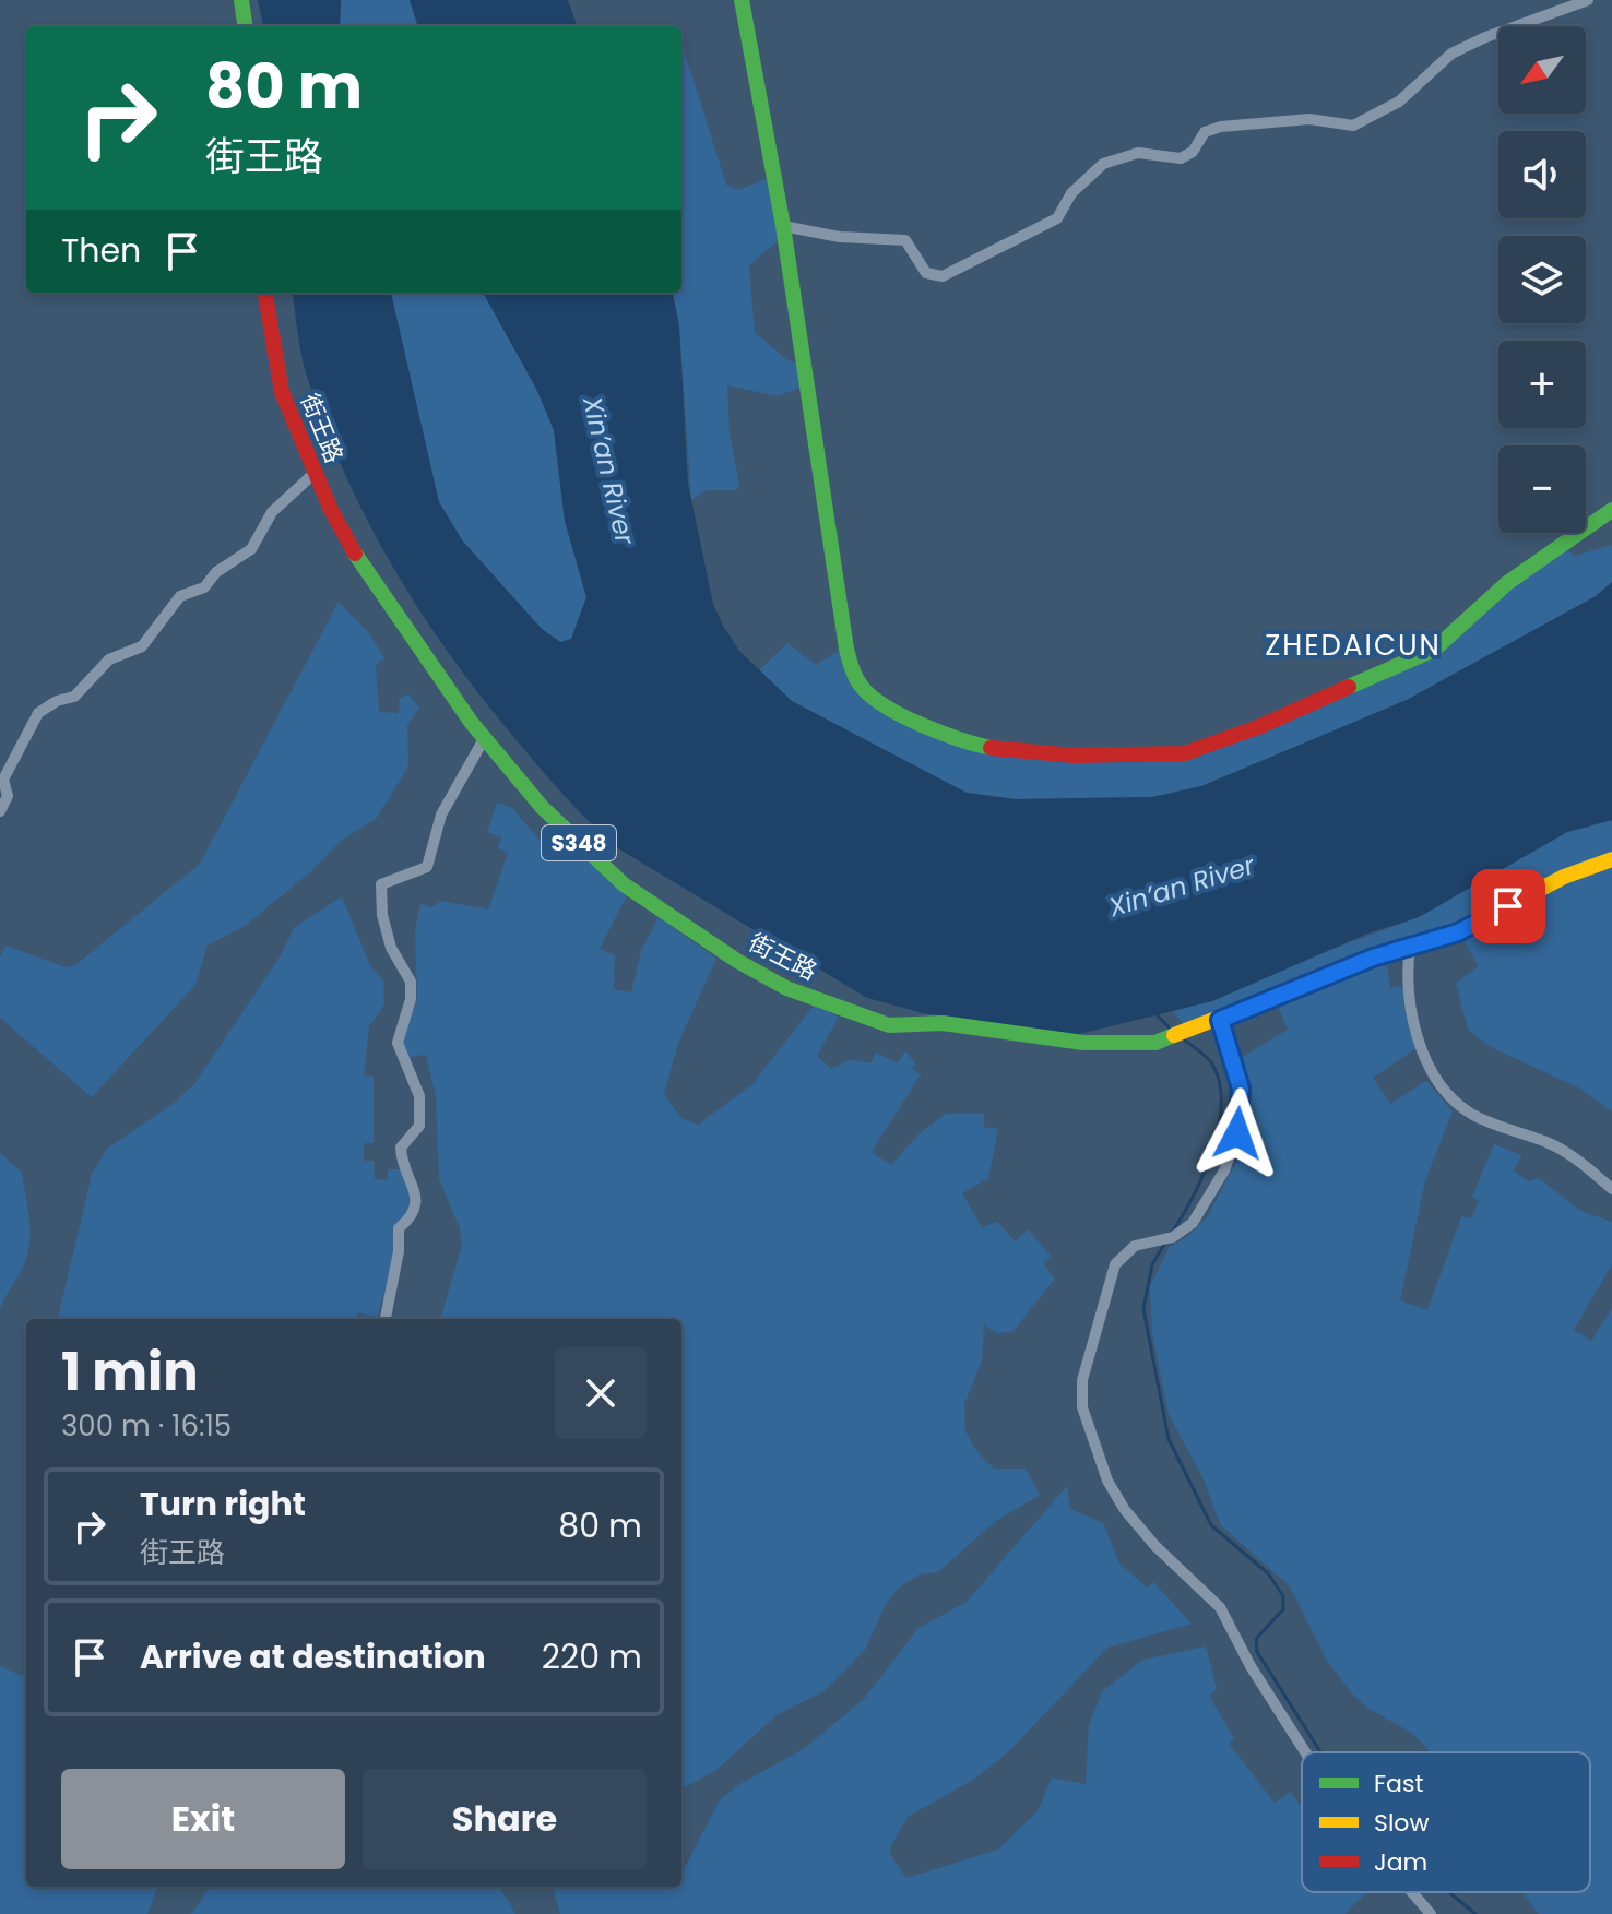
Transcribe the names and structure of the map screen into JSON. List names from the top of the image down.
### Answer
{
  "streets": {
    "main road": ["街王路", "S348"]
  },
  "districts": ["ZHEDAICUN"],
  "water": ["Xin’an River"],
  "legend": ["Fast", "Slow", "Jam"],
  "north": "bottom left",
  "page": {
    "map_buttons": ["+", "−"],
    "turn": ["80 m", "街王路"],
    "then": "Then",
    "heading": ["1 min", "300 m · 16:15"],
    "list": [
      {
        "name": "Turn right",
        "note": "街王路",
        "value": "80 m"
      },
      {
        "name": "Arrive at destination",
        "value": "220 m"
      }
    ],
    "buttons": ["Exit", "Share"]
  }
}
